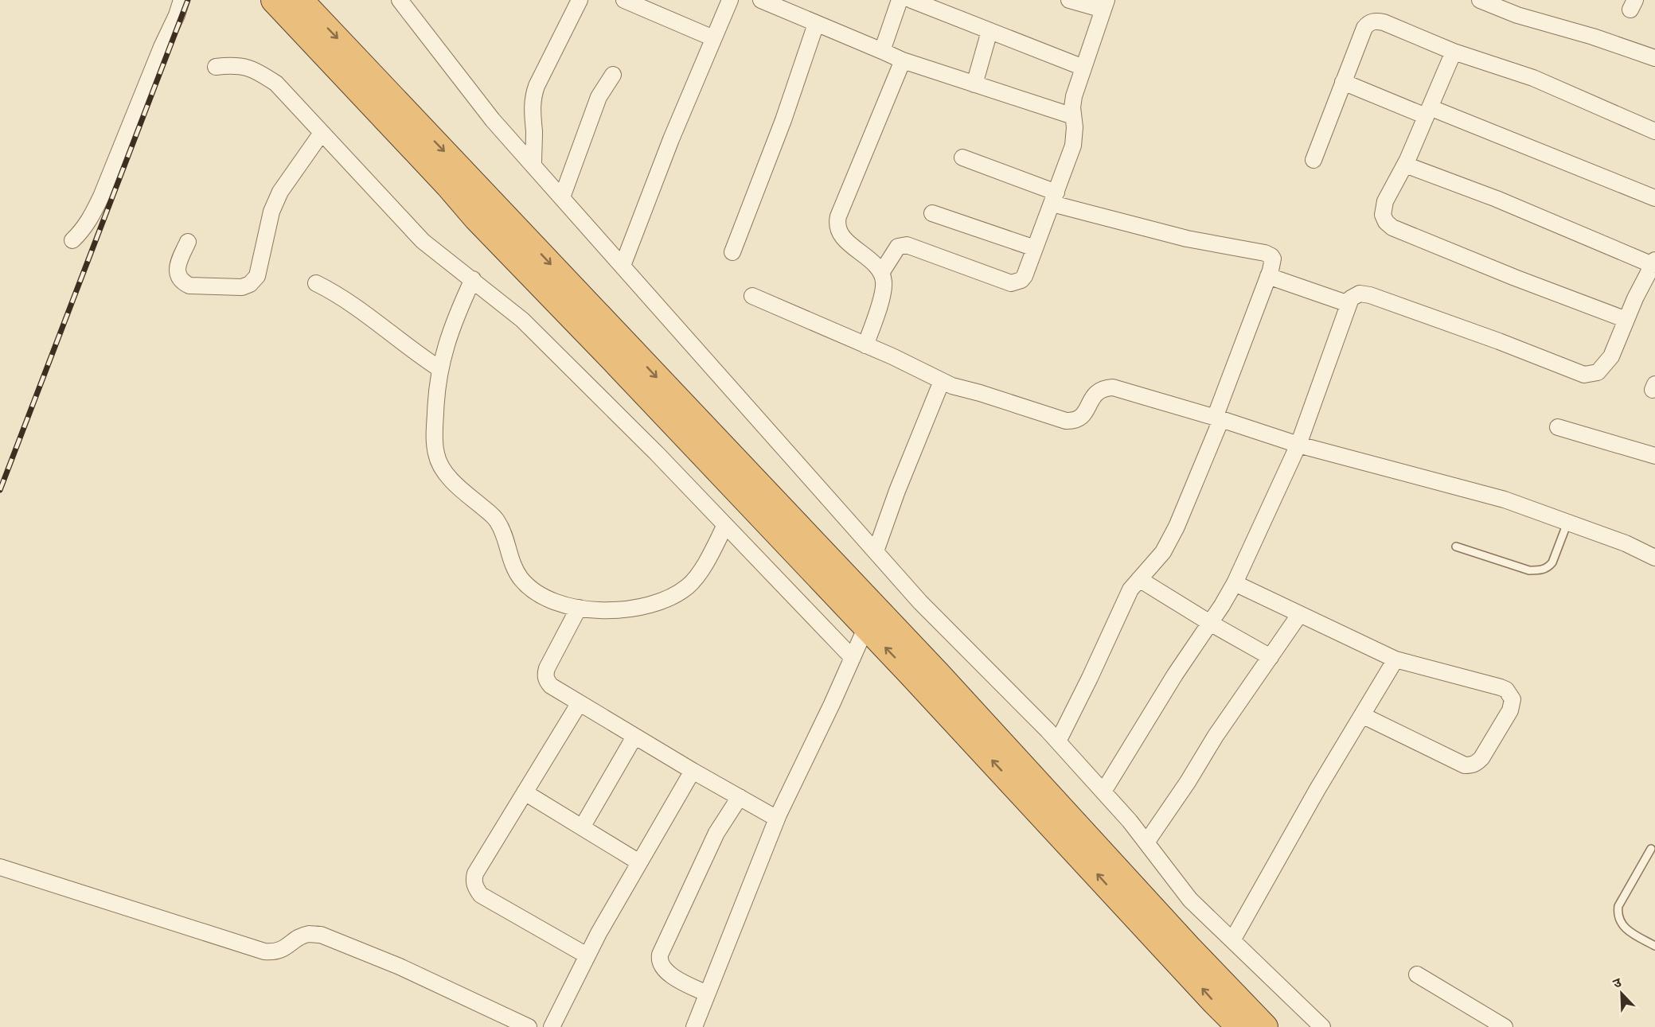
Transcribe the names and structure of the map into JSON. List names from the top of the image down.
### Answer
{
  "north": "top left"
}
